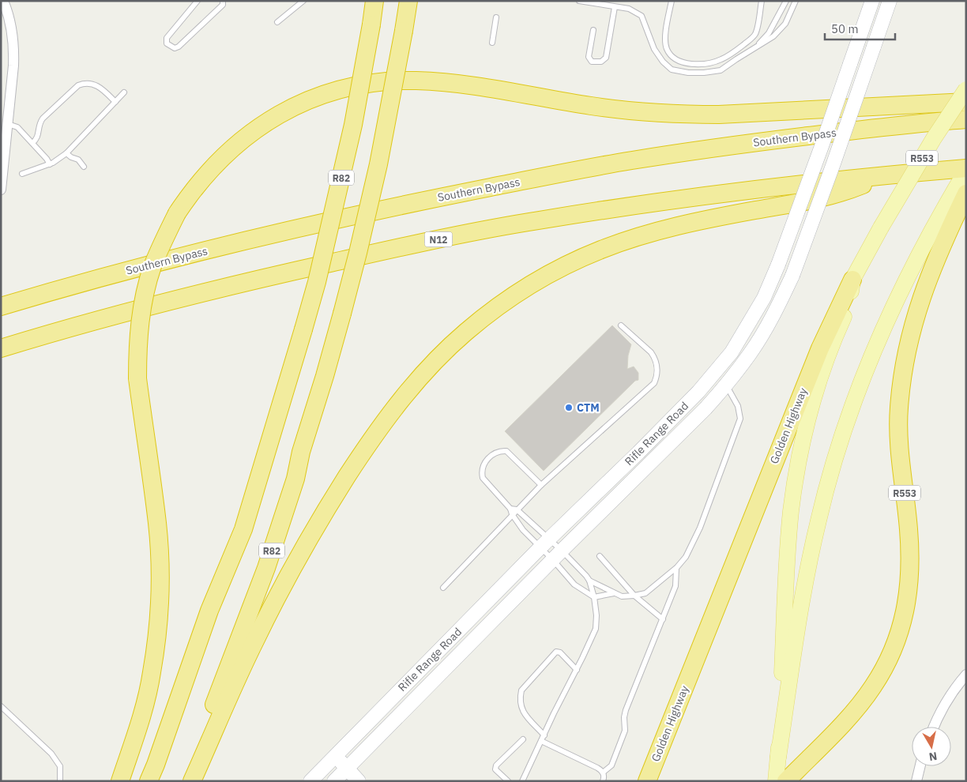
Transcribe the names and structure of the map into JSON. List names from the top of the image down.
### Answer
{
  "streets": {
    "highway": [
      "Southern Bypass",
      "R553",
      "R82",
      "N12",
      "Golden Highway"
    ],
    "main road": ["Rifle Range Road"]
  },
  "places": ["CTM"],
  "scale_bar": "50 m",
  "north": "bottom"
}
